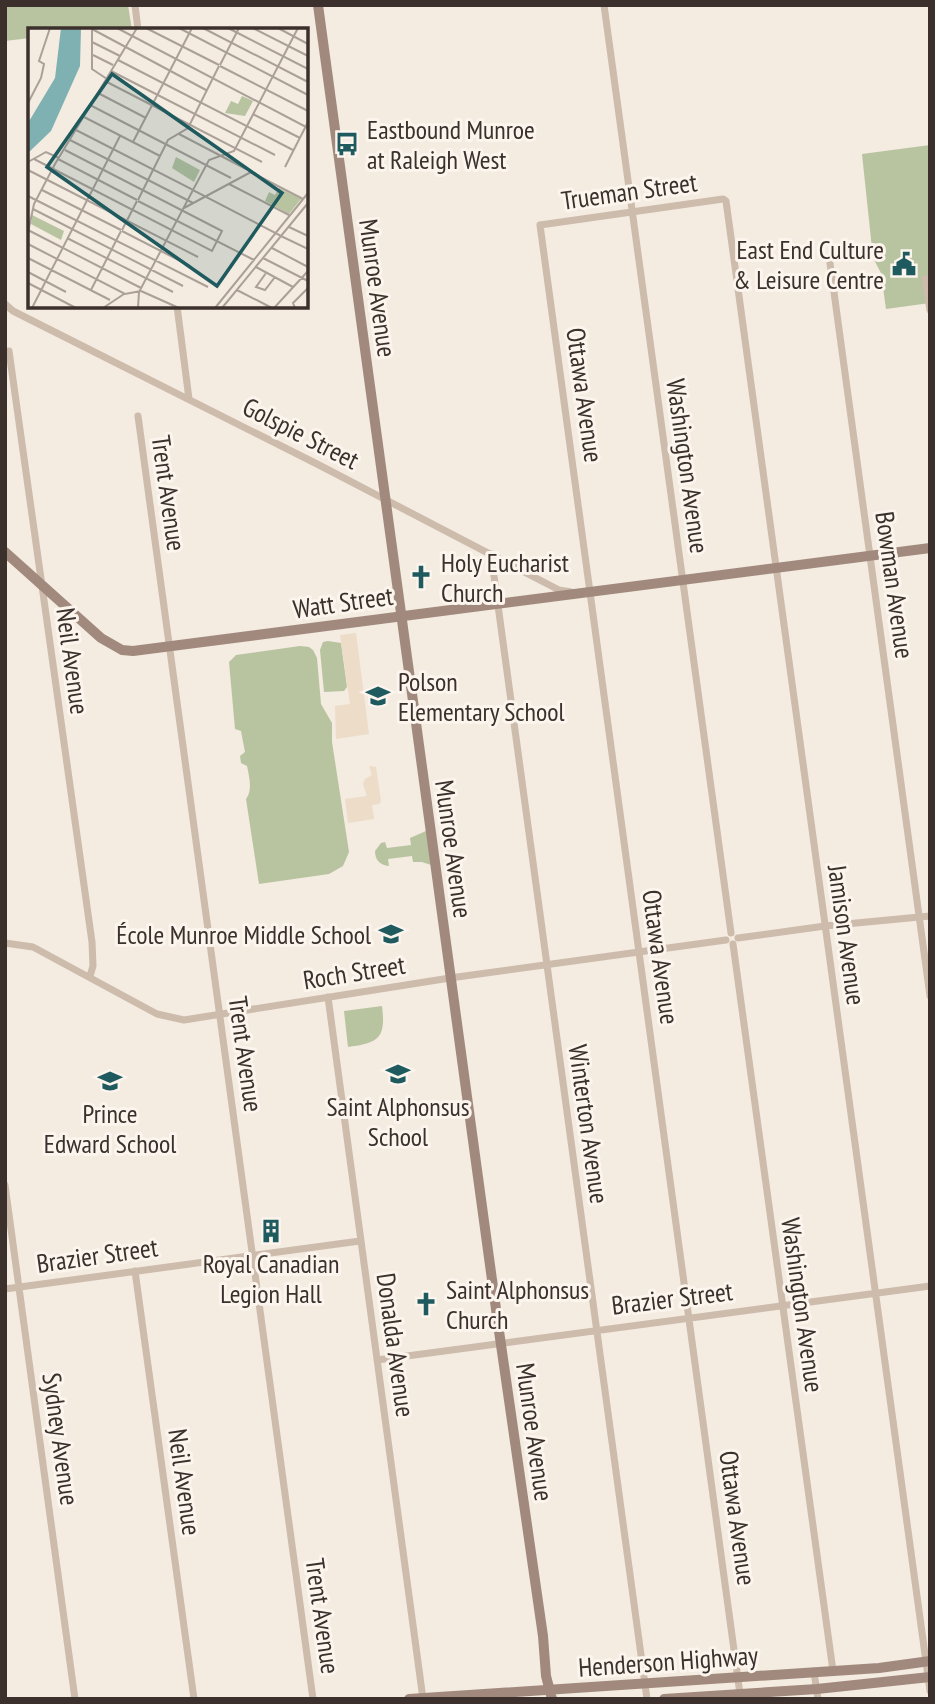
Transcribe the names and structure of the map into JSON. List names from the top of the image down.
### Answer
{
  "streets": {
    "main road": ["Munroe Avenue", "Watt Street", "Henderson Highway"],
    "street": [
      "Trueman Street",
      "Ottawa Avenue",
      "Golspie Street",
      "Washington Avenue",
      "Trent Avenue",
      "Bowman Avenue",
      "Neil Avenue",
      "Jamison Avenue",
      "Roch Street",
      "Winterton Avenue",
      "Brazier Street",
      "Donalda Avenue",
      "Sydney Avenue"
    ]
  },
  "crossings": [
    ["Trueman Street", "Ottawa Avenue"],
    ["Trueman Street", "Washington Avenue"],
    ["Trueman Street", "Jamison Avenue"],
    ["Munroe Avenue", "Golspie Street"],
    ["Munroe Avenue", "Watt Street"],
    ["Munroe Avenue", "Roch Street"],
    ["Munroe Avenue", "Brazier Street"],
    ["Munroe Avenue", "Henderson Highway"],
    ["Ottawa Avenue", "Watt Street"],
    ["Ottawa Avenue", "Roch Street"],
    ["Ottawa Avenue", "Brazier Street"],
    ["Ottawa Avenue", "Henderson Highway"],
    ["Golspie Street", "Watt Street"],
    ["Golspie Street", "Winterton Avenue"],
    ["Washington Avenue", "Watt Street"],
    ["Washington Avenue", "Roch Street"],
    ["Washington Avenue", "Brazier Street"],
    ["Washington Avenue", "Henderson Highway"],
    ["Trent Avenue", "Watt Street"],
    ["Trent Avenue", "Roch Street"],
    ["Trent Avenue", "Brazier Street"],
    ["Bowman Avenue", "Watt Street"],
    ["Bowman Avenue", "Roch Street"],
    ["Watt Street", "Neil Avenue"],
    ["Watt Street", "Jamison Avenue"],
    ["Watt Street", "Winterton Avenue"],
    ["Neil Avenue", "Roch Street"],
    ["Neil Avenue", "Brazier Street"],
    ["Jamison Avenue", "Roch Street"],
    ["Jamison Avenue", "Brazier Street"],
    ["Jamison Avenue", "Henderson Highway"],
    ["Roch Street", "Winterton Avenue"],
    ["Roch Street", "Donalda Avenue"],
    ["Winterton Avenue", "Brazier Street"],
    ["Winterton Avenue", "Henderson Highway"],
    ["Brazier Street", "Donalda Avenue"],
    ["Brazier Street", "Sydney Avenue"],
    ["Donalda Avenue", "Henderson Highway"]
  ],
  "places": {
    "bus stop": ["Eastbound Munroe at Raleigh West"],
    "public building": ["East End Culture & Leisure Centre"],
    "church": ["Holy Eucharist Church", "Saint Alphonsus Church"],
    "school or university": [
      "Polson Elementary School",
      "École Munroe Middle School",
      "Saint Alphonsus School",
      "Prince Edward School"
    ],
    "building": ["Royal Canadian Legion Hall"]
  }
}
